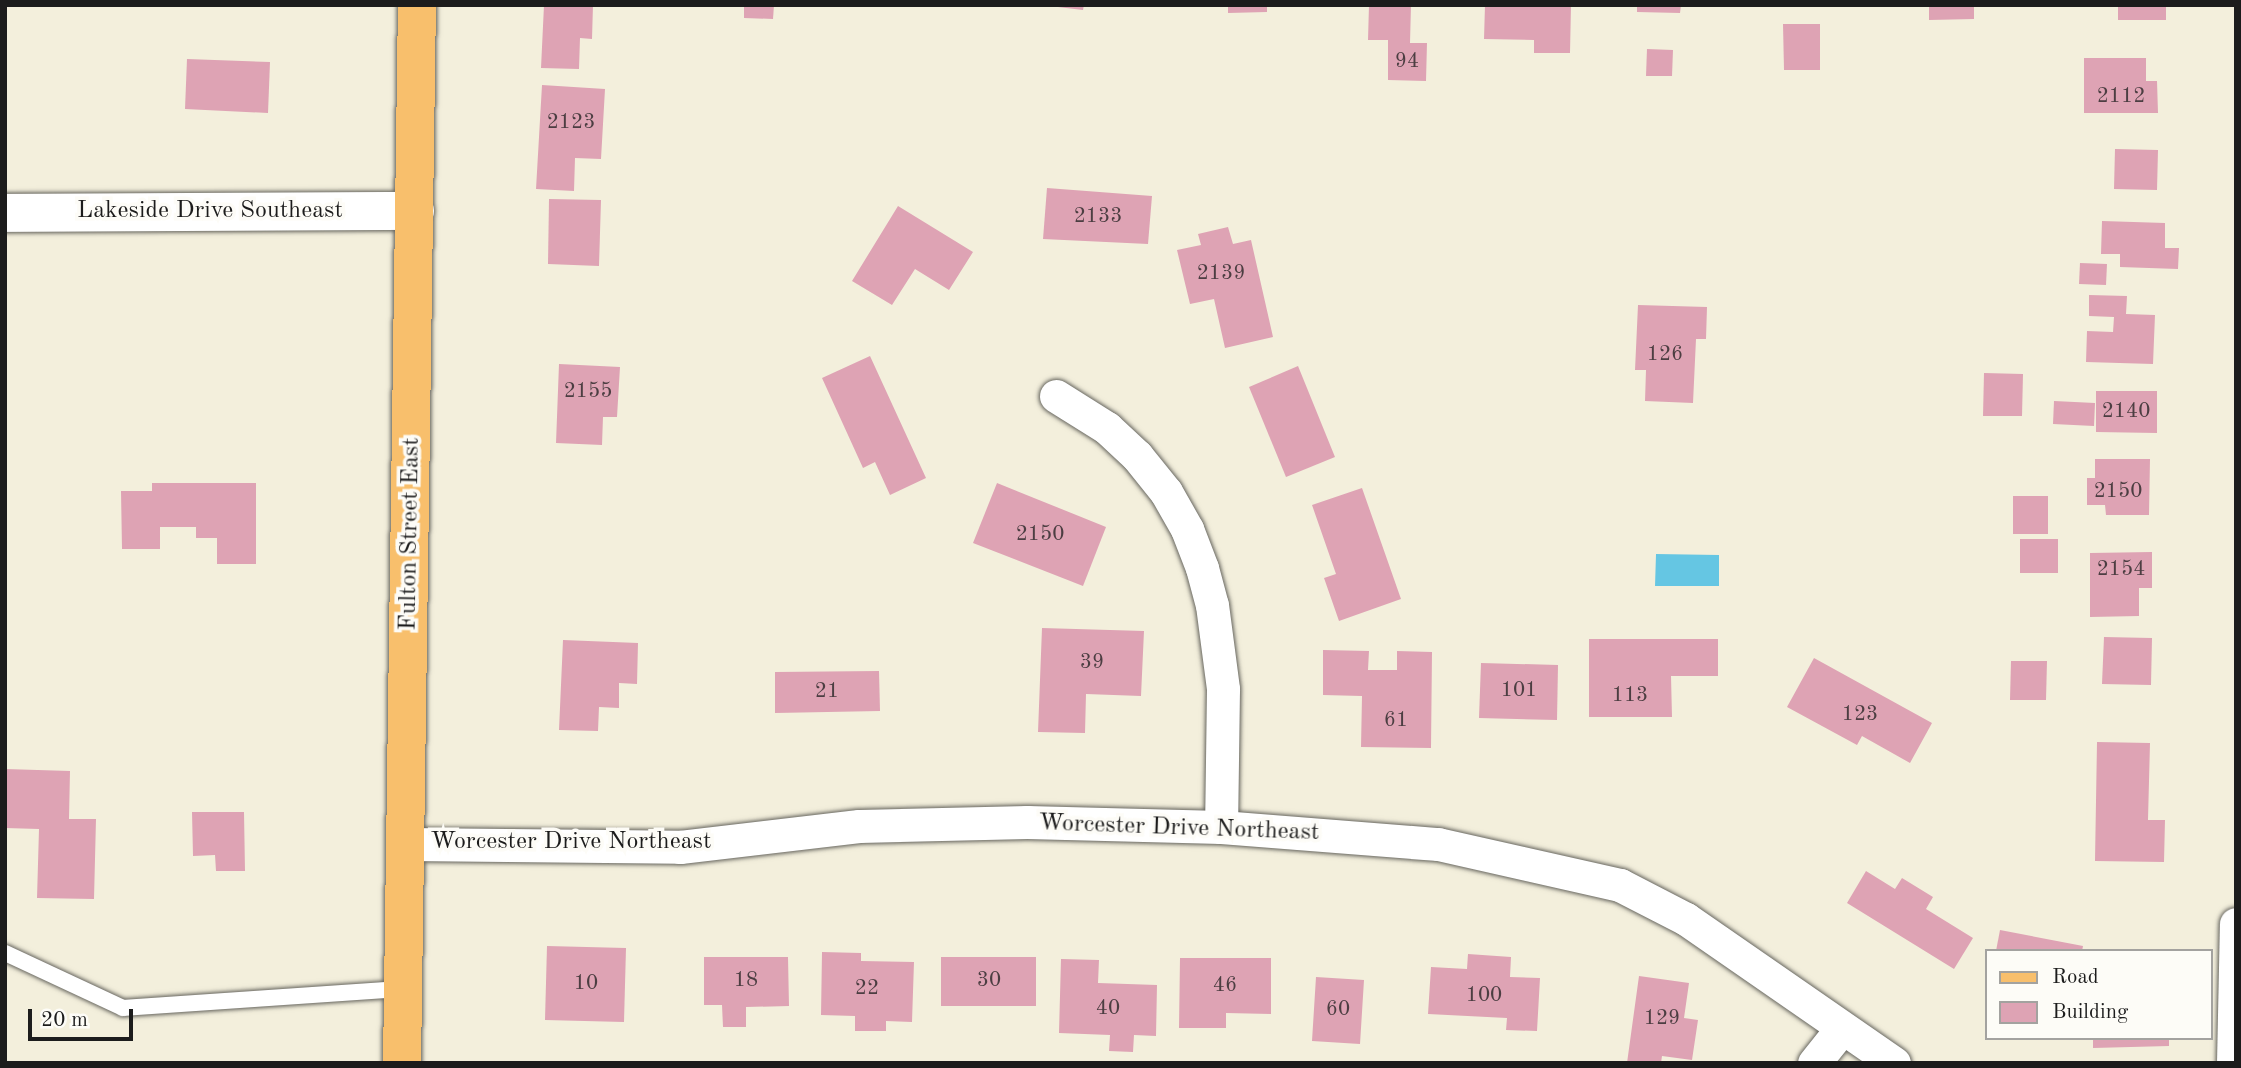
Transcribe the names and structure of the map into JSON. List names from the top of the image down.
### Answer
{
  "streets": {
    "main road": ["Fulton Street East"],
    "street": ["Lakeside Drive Southeast", "Worcester Drive Northeast"]
  },
  "crossings": [
    ["Lakeside Drive Southeast", "Fulton Street East"],
    ["Fulton Street East", "Worcester Drive Northeast"]
  ],
  "house_numbers": [
    "94",
    "2112",
    "2123",
    "2133",
    "2139",
    "126",
    "2155",
    "2140",
    "2150",
    "2150",
    "2154",
    "39",
    "101",
    "21",
    "113",
    "123",
    "61",
    "18",
    "30",
    "10",
    "46",
    "22",
    "100",
    "40",
    "60",
    "129"
  ],
  "legend": ["Road", "Building"],
  "scale_bar": "20 m"
}
